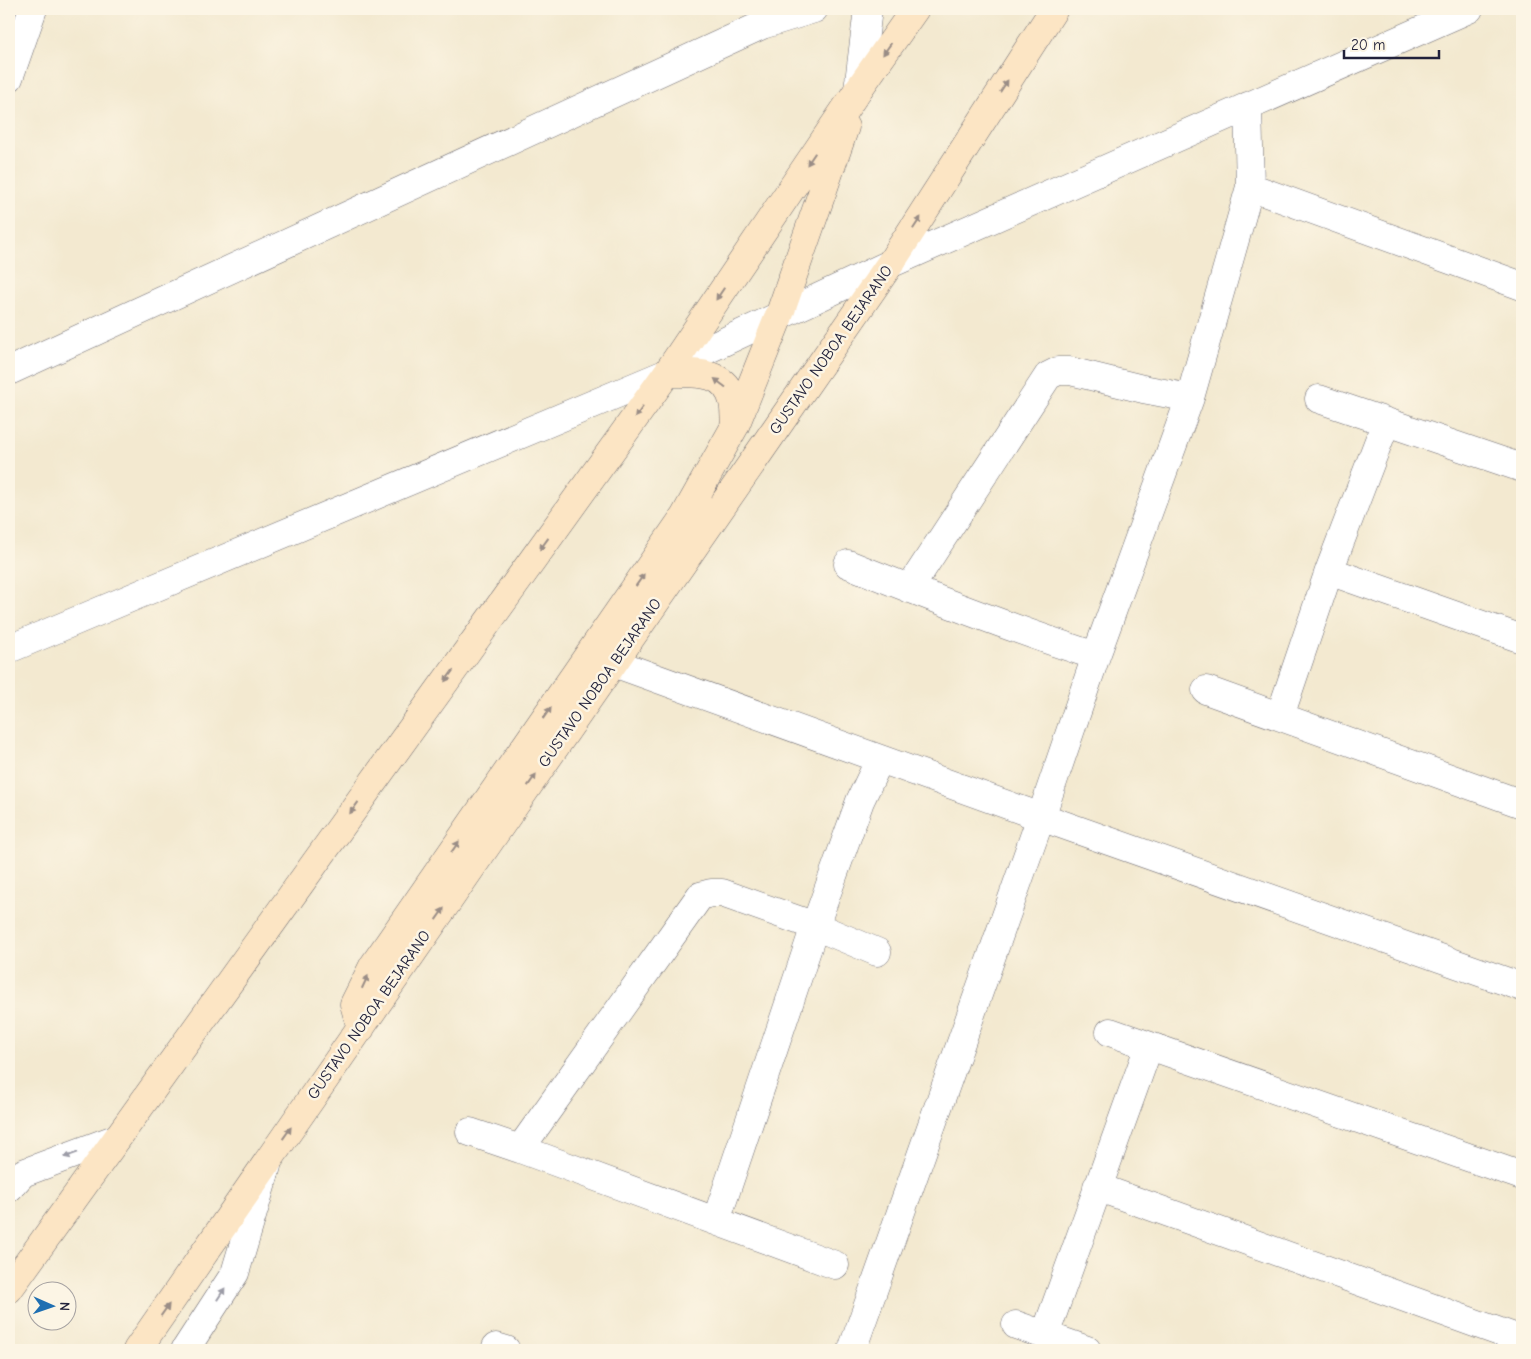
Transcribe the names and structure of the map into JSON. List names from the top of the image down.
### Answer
{
  "streets": {
    "street": ["GUSTAVO NOBOA BEJARANO"]
  },
  "scale_bar": "20 m",
  "north": "right"
}
